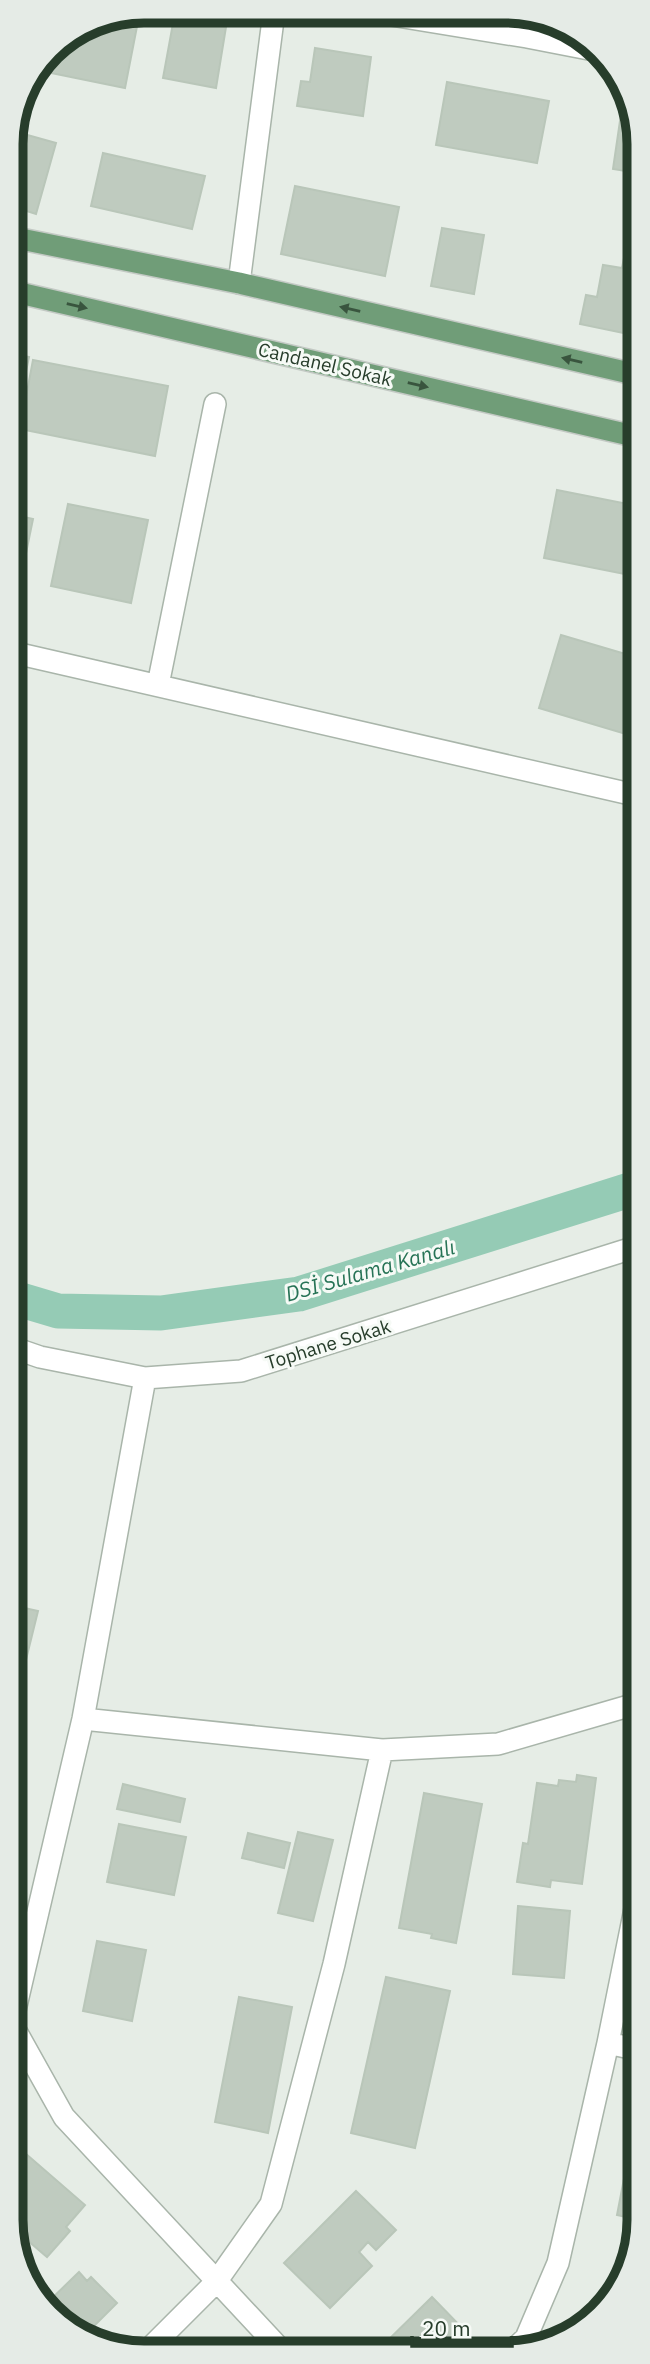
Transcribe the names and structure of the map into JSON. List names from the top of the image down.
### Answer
{
  "streets": {
    "main road": ["Candanel Sokak"],
    "street": ["Tophane Sokak"]
  },
  "water": ["DSİ Sulama Kanalı"],
  "scale_bar": "20 m"
}
